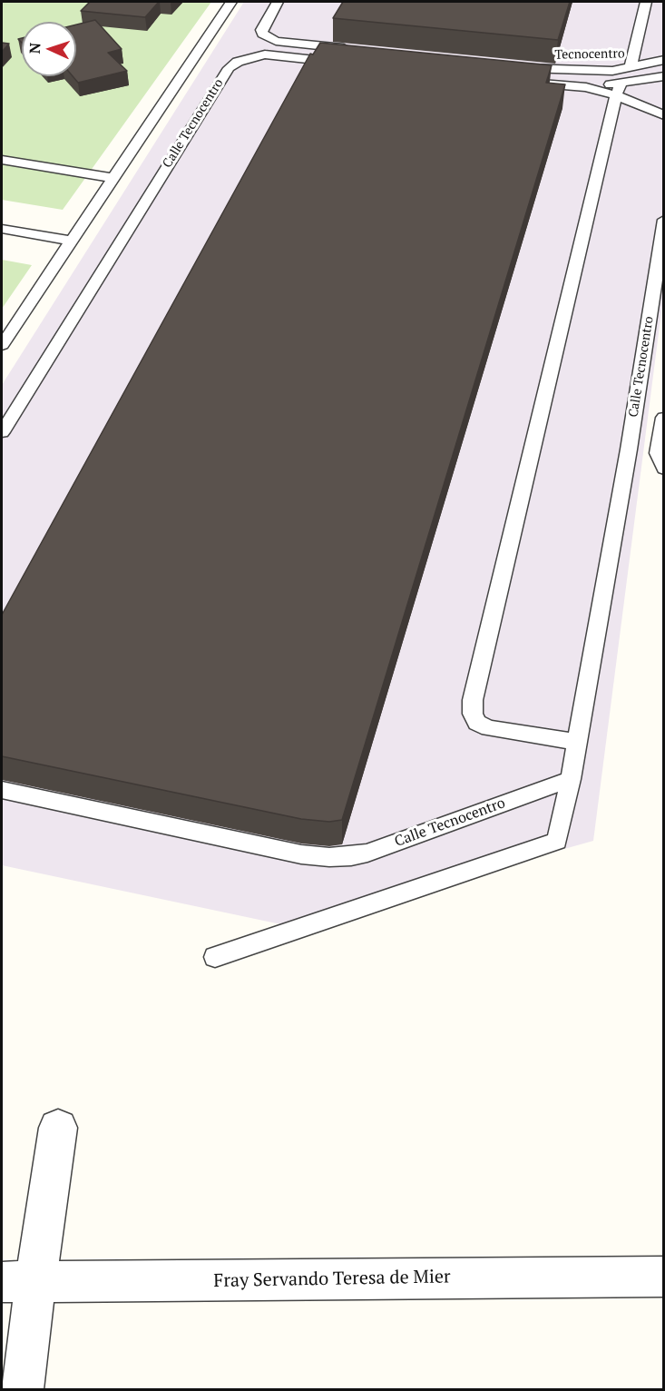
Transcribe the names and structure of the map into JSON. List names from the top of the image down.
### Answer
{
  "streets": {
    "street": ["Fray Servando Teresa de Mier"],
    "lane": ["Tecnocentro", "Calle Tecnocentro"]
  },
  "north": "left"
}
